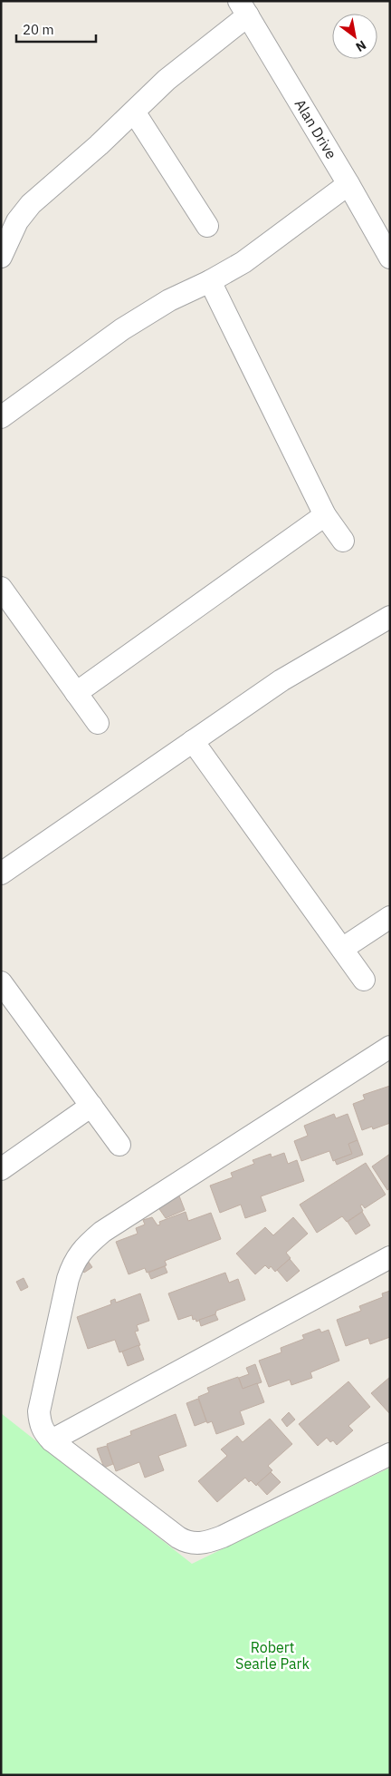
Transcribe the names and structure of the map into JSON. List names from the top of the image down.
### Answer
{
  "streets": {
    "street": ["Alan Drive"]
  },
  "parks": ["Robert Searle Park"],
  "scale_bar": "20 m",
  "north": "bottom right"
}
